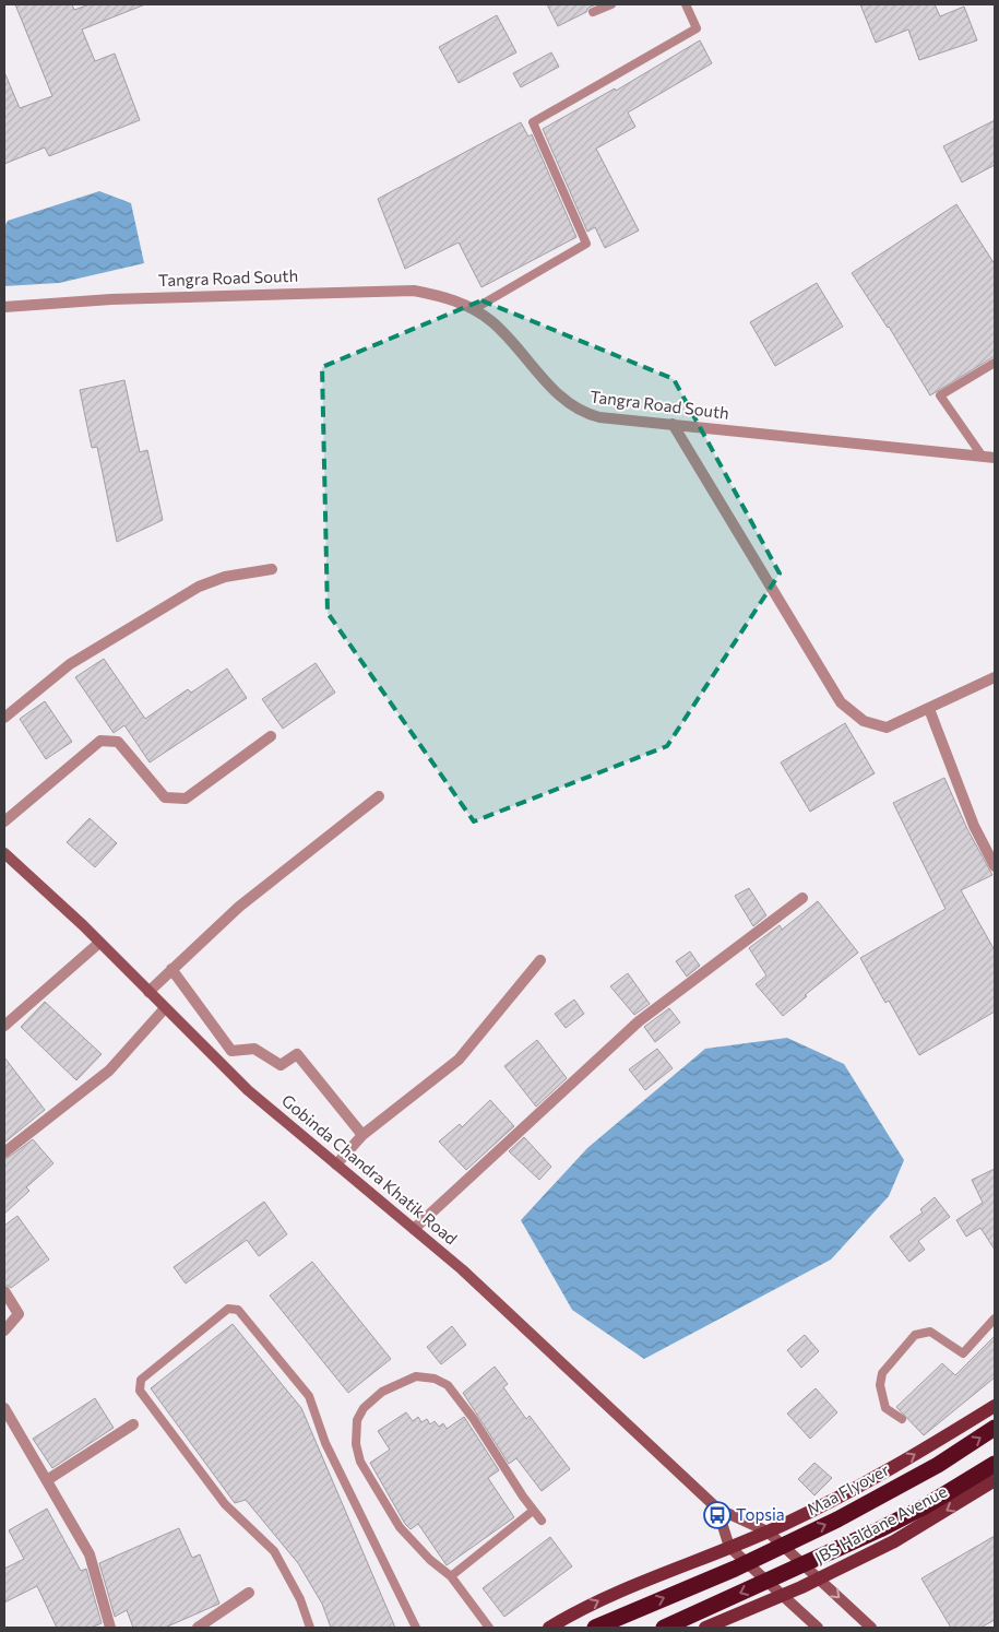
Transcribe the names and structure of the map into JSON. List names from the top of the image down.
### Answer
{
  "streets": {
    "highway": ["Maa Flyover"],
    "main road": ["Gobinda Chandra Khatik Road", "JBS Haldane Avenue"],
    "street": ["Tangra Road South"]
  },
  "places": {
    "bus stop": ["Topsia"]
  }
}
